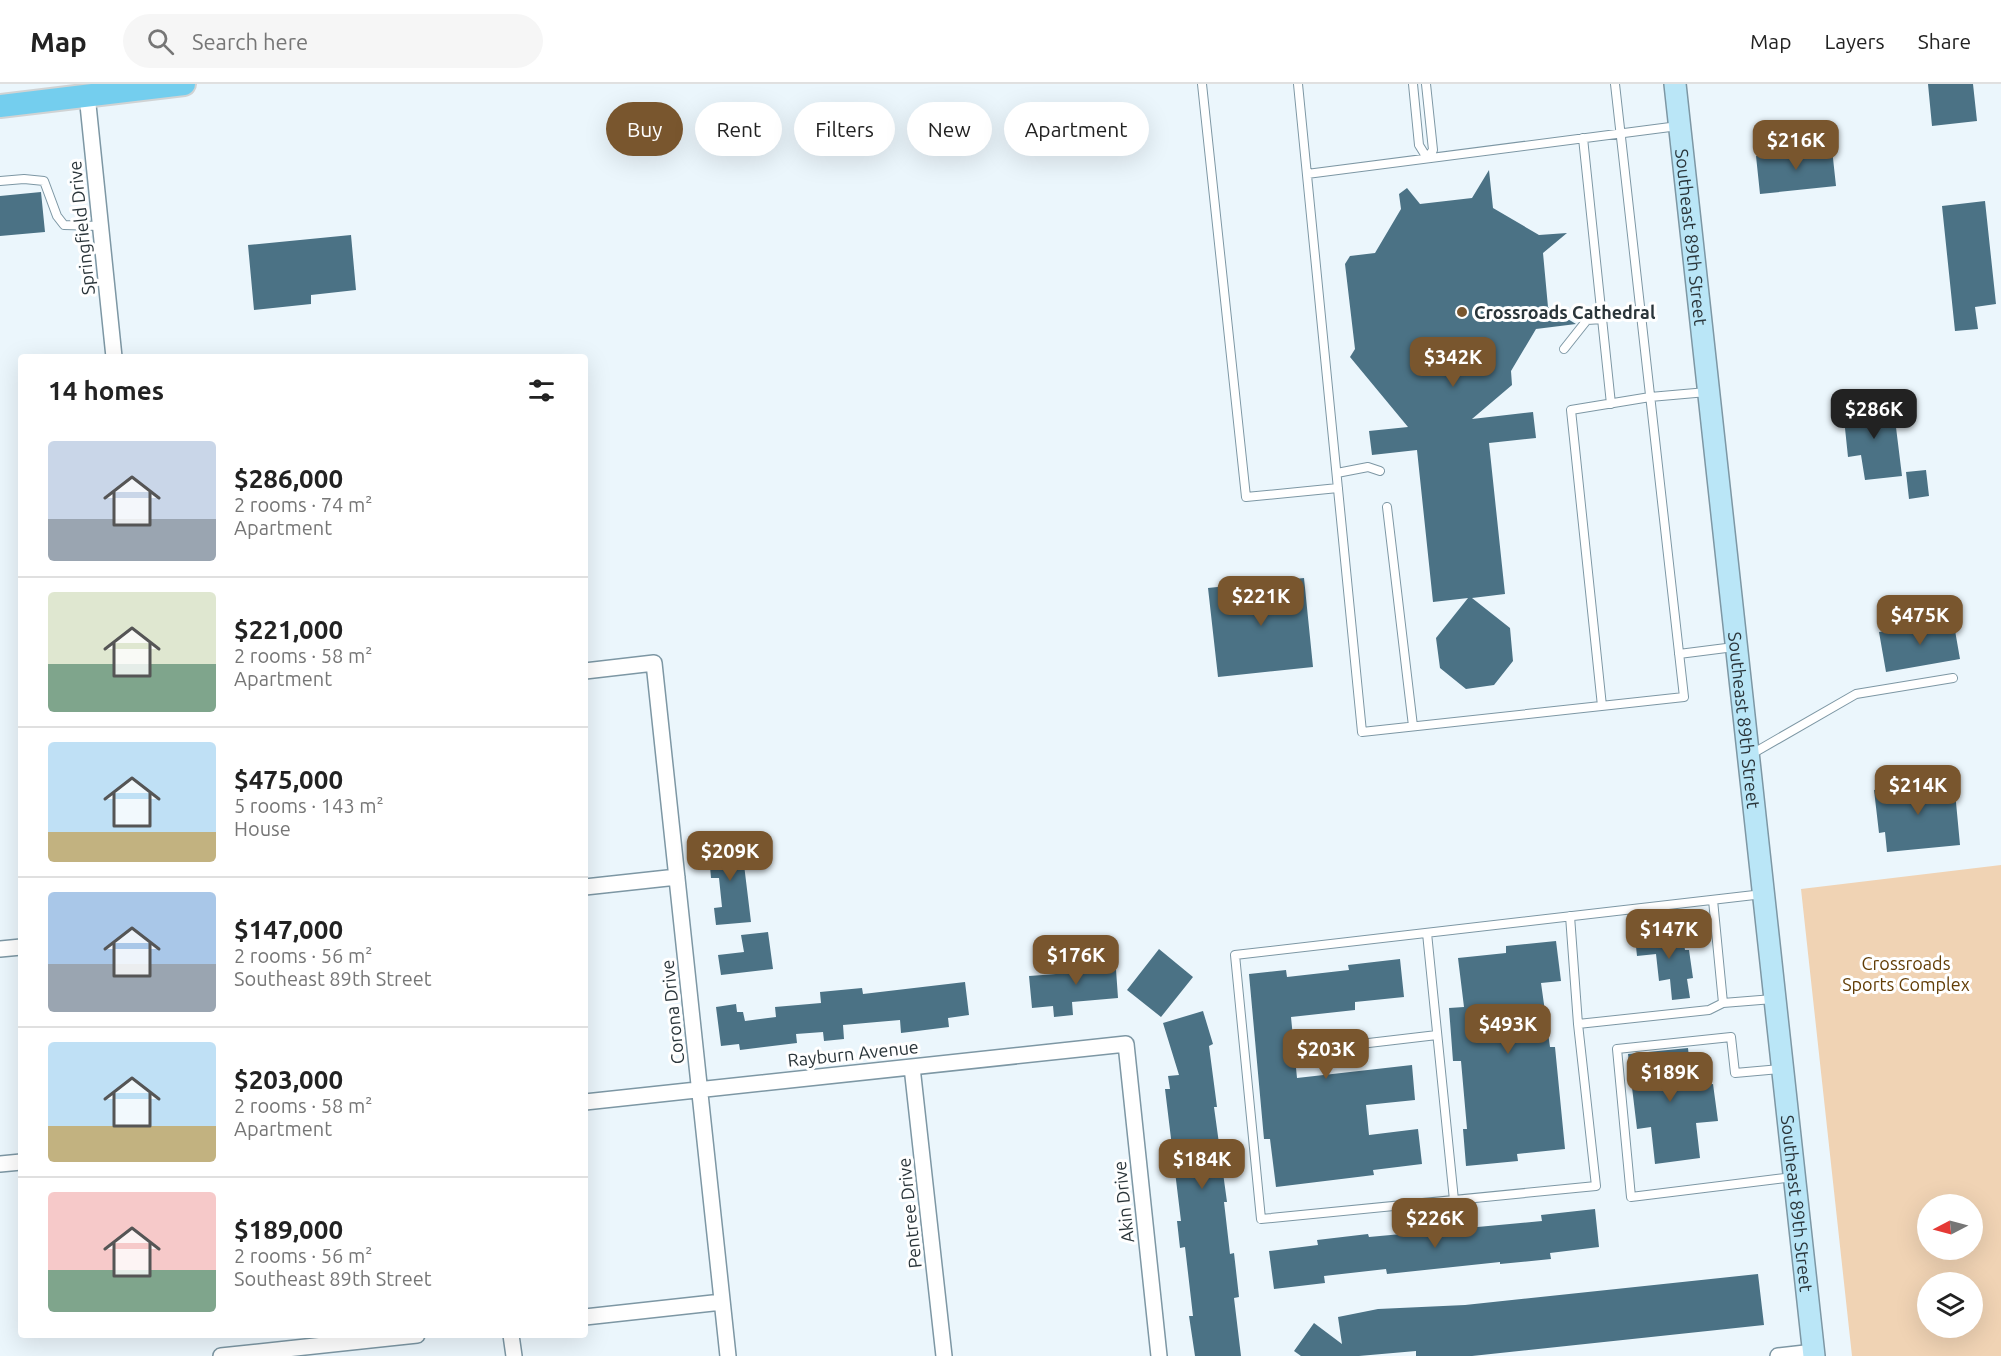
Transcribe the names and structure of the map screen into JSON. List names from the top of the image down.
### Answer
{
  "streets": {
    "main road": ["Southeast 89th Street"],
    "street": [
      "Springfield Drive",
      "Corona Drive",
      "Rayburn Avenue",
      "Akin Drive",
      "Pentree Drive"
    ]
  },
  "crossings": [
    ["Corona Drive", "Rayburn Avenue"],
    ["Rayburn Avenue", "Akin Drive"],
    ["Rayburn Avenue", "Pentree Drive"]
  ],
  "parks": ["Crossroads Sports Complex"],
  "places": ["Crossroads Cathedral"],
  "north": "left",
  "page": {
    "header": "Map",
    "search": "Search here",
    "nav": ["Map", "Layers", "Share"],
    "chip": [
      "Buy",
      "Rent",
      "Filters",
      "New",
      "Apartment"
    ],
    "price": [
      "$216K",
      "$342K",
      "$286K",
      "$221K",
      "$475K",
      "$214K",
      "$209K",
      "$147K",
      "$176K",
      "$493K",
      "$203K",
      "$189K",
      "$184K",
      "$226K"
    ],
    "heading": "14 homes",
    "list": [
      {
        "name": "$286,000",
        "note": "2 rooms · 74 m² · Apartment"
      },
      {
        "name": "$221,000",
        "note": "2 rooms · 58 m² · Apartment"
      },
      {
        "name": "$475,000",
        "note": "5 rooms · 143 m² · House"
      },
      {
        "name": "$147,000",
        "note": "2 rooms · 56 m² · Southeast 89th Street"
      },
      {
        "name": "$203,000",
        "note": "2 rooms · 58 m² · Apartment"
      },
      {
        "name": "$189,000",
        "note": "2 rooms · 56 m² · Southeast 89th Street"
      }
    ]
  }
}
